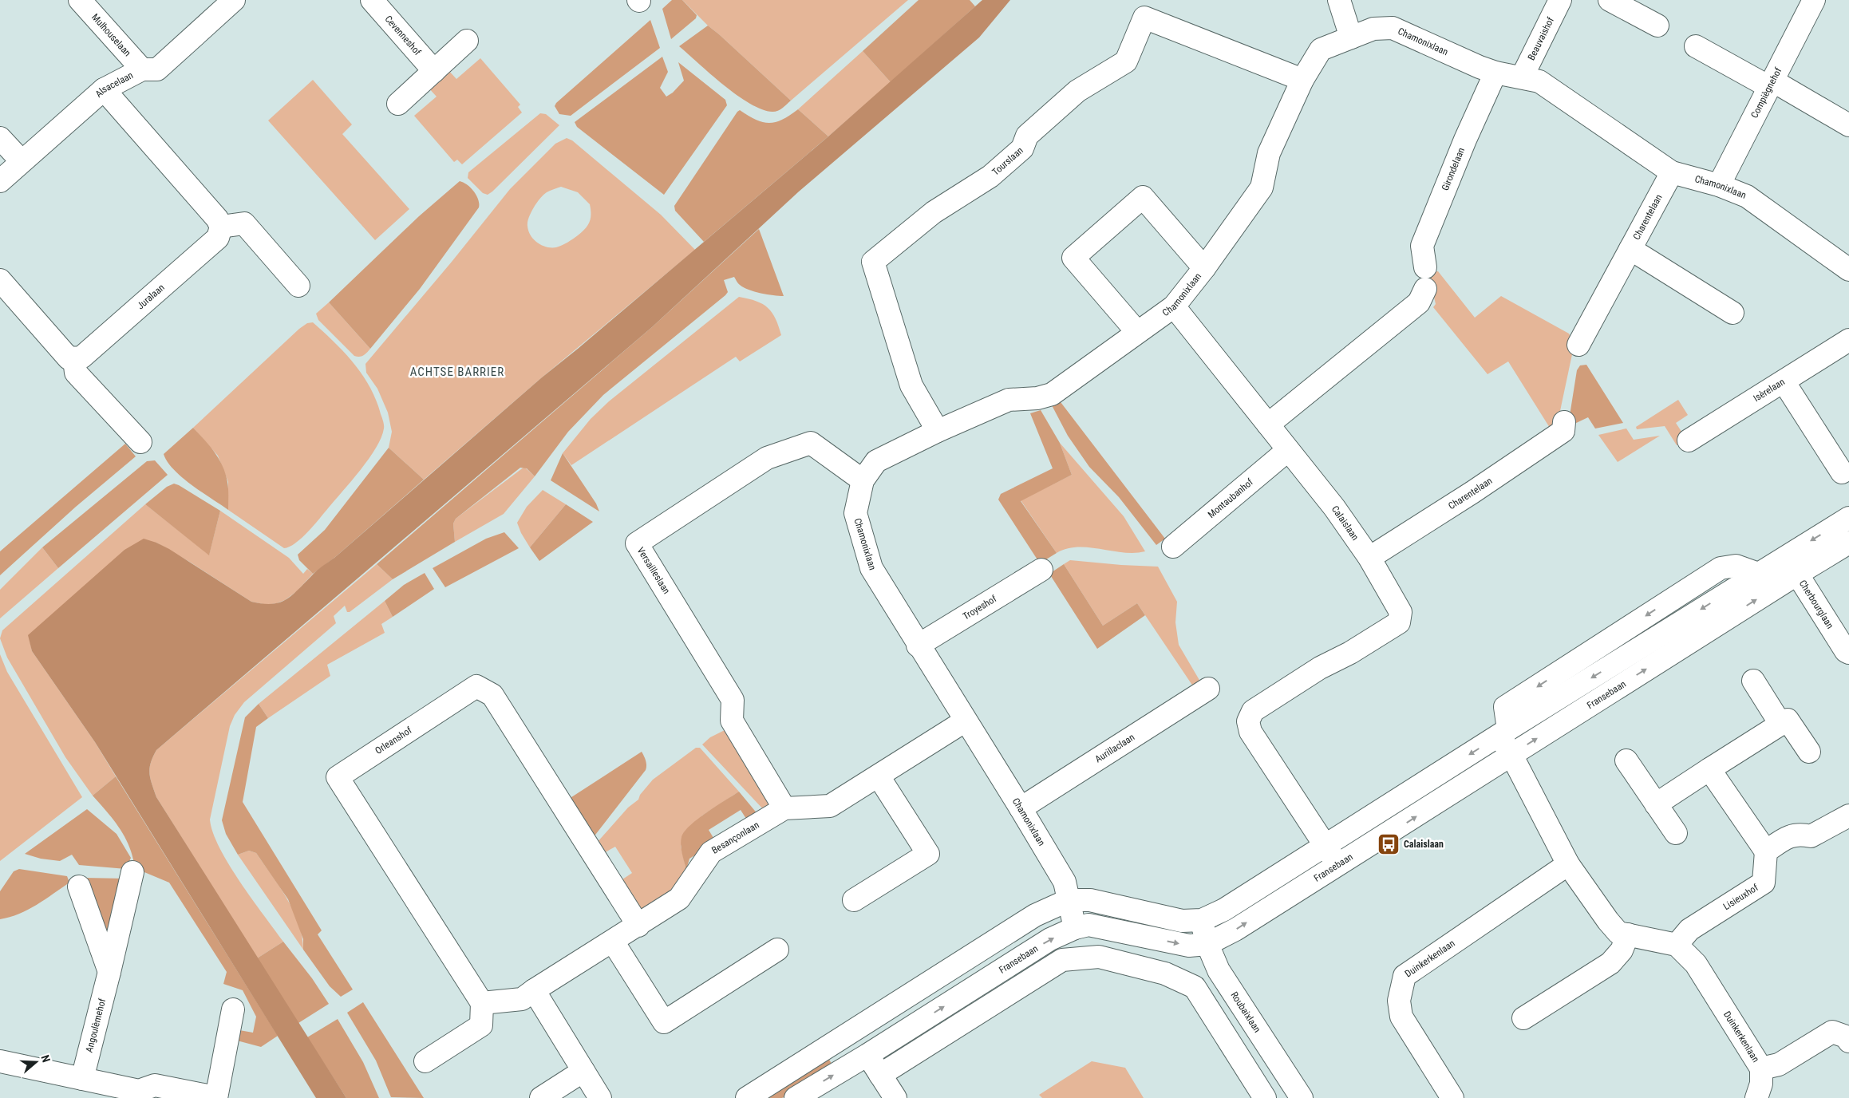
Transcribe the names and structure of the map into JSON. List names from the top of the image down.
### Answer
{
  "streets": {
    "street": [
      "Mulhouselaan",
      "Cevenneshof",
      "Beauvaishof",
      "Chamonixlaan",
      "Alsacelaan",
      "Compiègnehof",
      "Tourslaan",
      "Girondelaan",
      "Charentelaan",
      "Juralaan",
      "Isèrelaan",
      "Montaubanhof",
      "Calaislaan",
      "Versailleslaan",
      "Cherbourglaan",
      "Troyeshof",
      "Fransebaan",
      "Orleanshof",
      "Aurillaclaan",
      "Besançonlaan",
      "Lisieuxhof",
      "Duinkerkenlaan",
      "Roubaixlaan",
      "Angoulèmehof"
    ]
  },
  "crossings": [
    ["Mulhouselaan", "Alsacelaan"],
    ["Beauvaishof", "Chamonixlaan"],
    ["Chamonixlaan", "Compiègnehof"],
    ["Chamonixlaan", "Tourslaan"],
    ["Chamonixlaan", "Girondelaan"],
    ["Chamonixlaan", "Charentelaan"],
    ["Chamonixlaan", "Calaislaan"],
    ["Chamonixlaan", "Versailleslaan"],
    ["Chamonixlaan", "Troyeshof"],
    ["Chamonixlaan", "Fransebaan"],
    ["Chamonixlaan", "Aurillaclaan"],
    ["Chamonixlaan", "Besançonlaan"],
    ["Charentelaan", "Calaislaan"],
    ["Montaubanhof", "Calaislaan"],
    ["Calaislaan", "Fransebaan"],
    ["Versailleslaan", "Besançonlaan"],
    ["Cherbourglaan", "Fransebaan"],
    ["Fransebaan", "Roubaixlaan"],
    ["Orleanshof", "Besançonlaan"],
    ["Lisieuxhof", "Duinkerkenlaan"]
  ],
  "districts": ["ACHTSE BARRIER"],
  "places": {
    "bus stop": ["Calaislaan"]
  },
  "north": "right"
}
